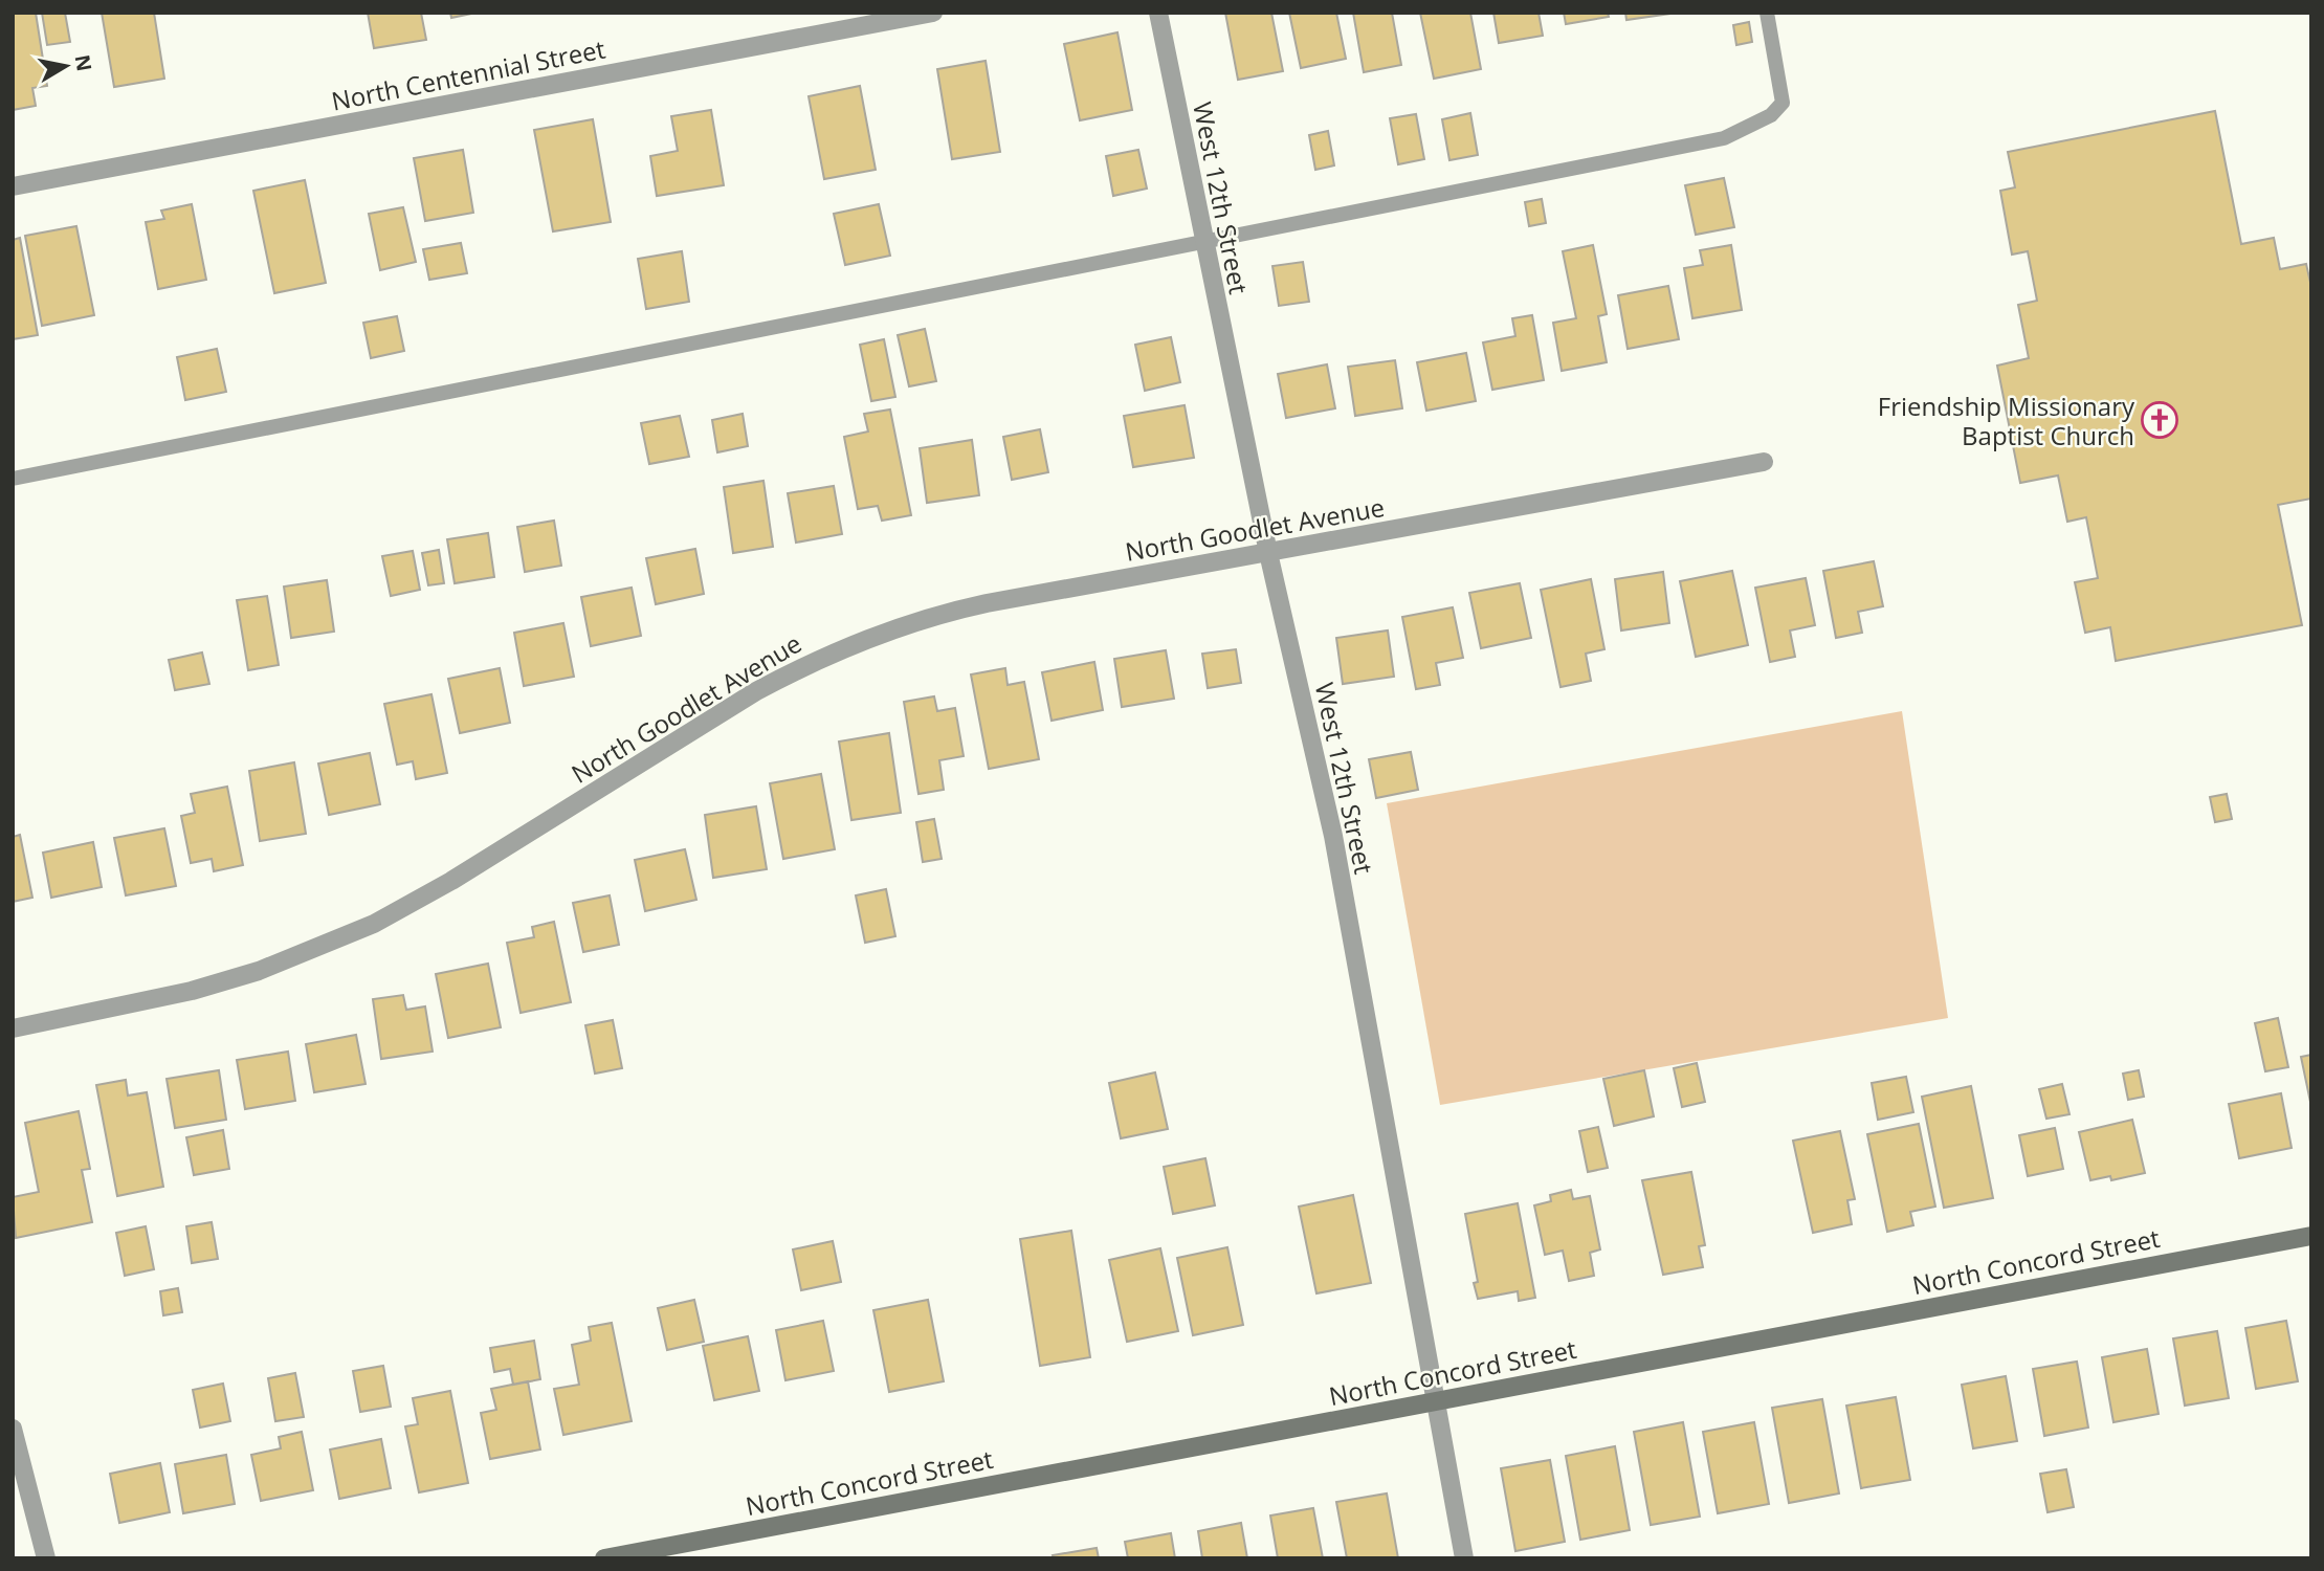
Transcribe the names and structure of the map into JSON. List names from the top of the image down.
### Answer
{
  "streets": {
    "main road": ["North Concord Street"],
    "street": ["North Centennial Street", "West 12th Street", "North Goodlet Avenue"]
  },
  "crossings": [
    ["West 12th Street", "North Goodlet Avenue"],
    ["West 12th Street", "North Concord Street"]
  ],
  "places": {
    "church": ["Friendship Missionary Baptist Church"]
  },
  "north": "right"
}
